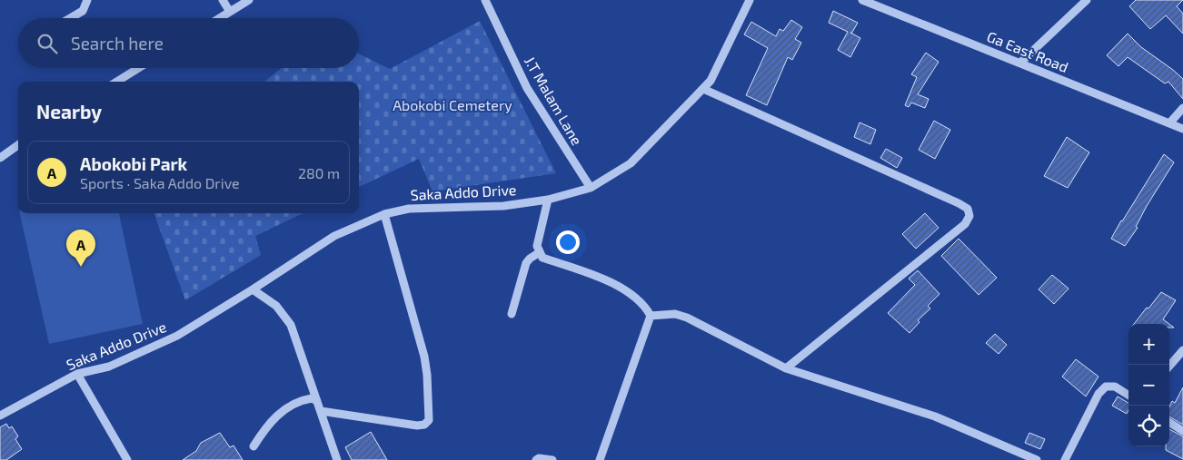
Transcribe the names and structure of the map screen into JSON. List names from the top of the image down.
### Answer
{
  "streets": {
    "street": ["Ga East Road", "J.T Malam Lane", "Saka Addo Drive"]
  },
  "crossings": [
    ["J.T Malam Lane", "Saka Addo Drive"]
  ],
  "parks": ["Abokobi Cemetery"],
  "page": {
    "search": "Search here",
    "heading": "Nearby",
    "list": [
      {
        "mark": "A",
        "name": "Abokobi Park",
        "note": "Sports · Saka Addo Drive",
        "value": "280 m"
      }
    ],
    "pins": "A",
    "map_buttons": ["+", "−"]
  }
}
